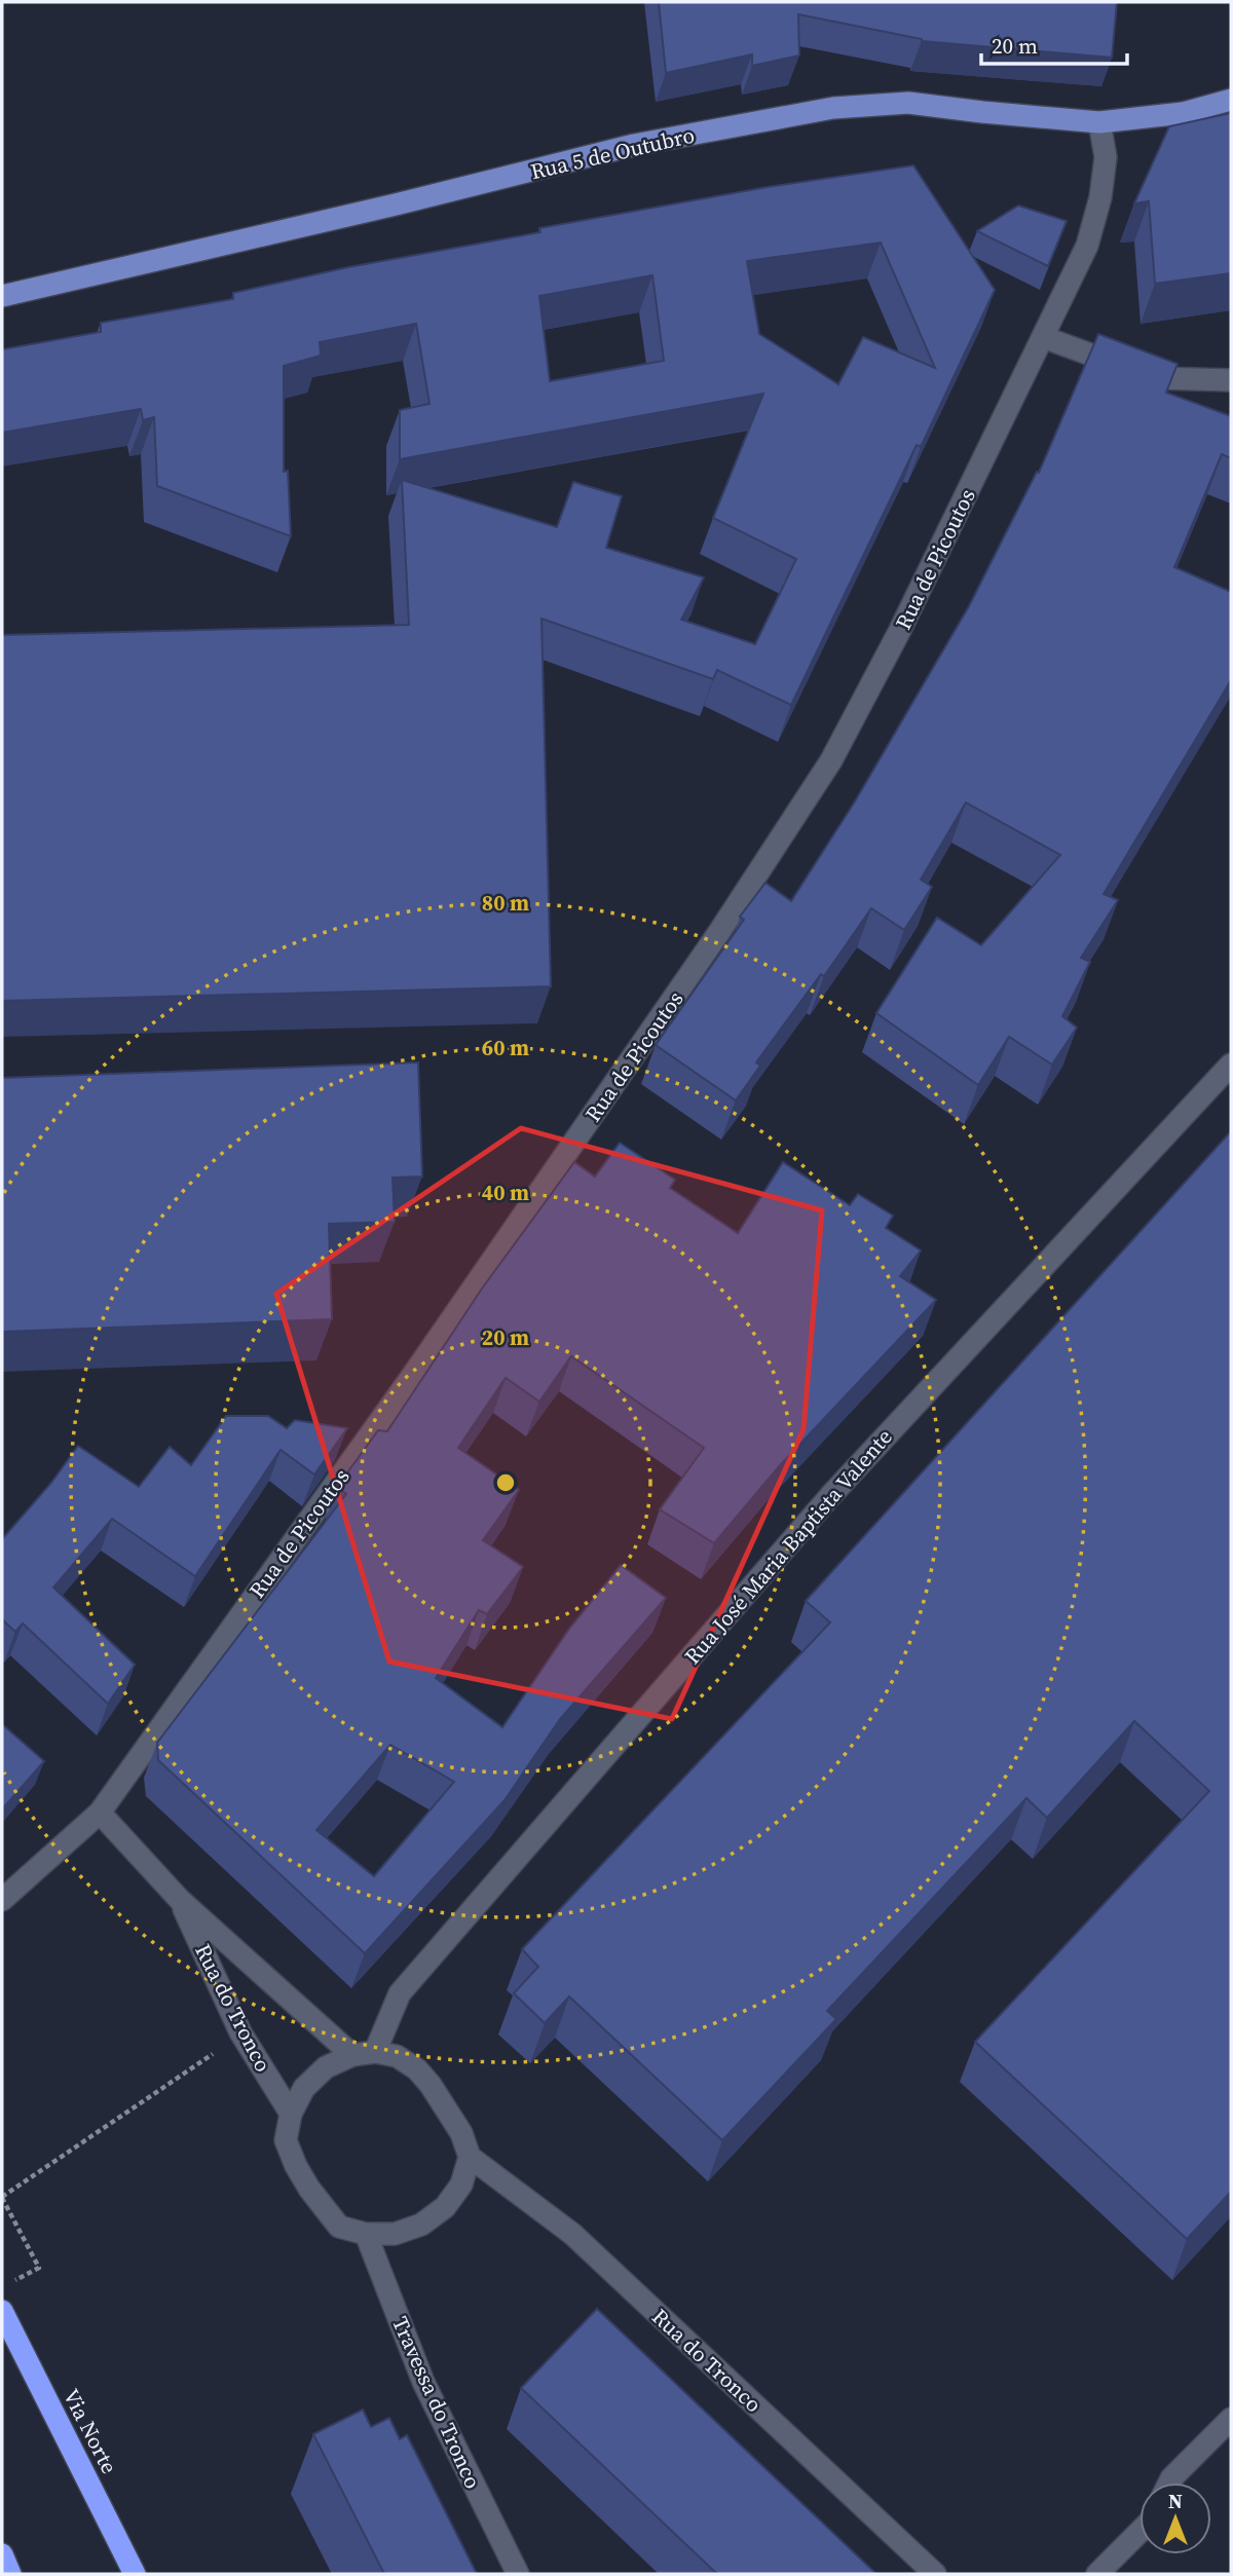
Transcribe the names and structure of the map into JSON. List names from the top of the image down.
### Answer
{
  "streets": {
    "highway": ["Via Norte"],
    "main road": ["Rua 5 de Outubro"],
    "street": [
      "Rua de Picoutos",
      "Rua José Maria Baptista Valente",
      "Rua do Tronco",
      "Travessa do Tronco"
    ]
  },
  "crossings": [
    ["Rua 5 de Outubro", "Rua de Picoutos"],
    ["Rua de Picoutos", "Rua do Tronco"],
    ["Rua José Maria Baptista Valente", "Rua do Tronco"],
    ["Rua José Maria Baptista Valente", "Travessa do Tronco"],
    ["Rua do Tronco", "Travessa do Tronco"]
  ],
  "scale_bar": "20 m",
  "north": "top",
  "rings": [
    "80 m",
    "60 m",
    "40 m",
    "20 m"
  ]
}
